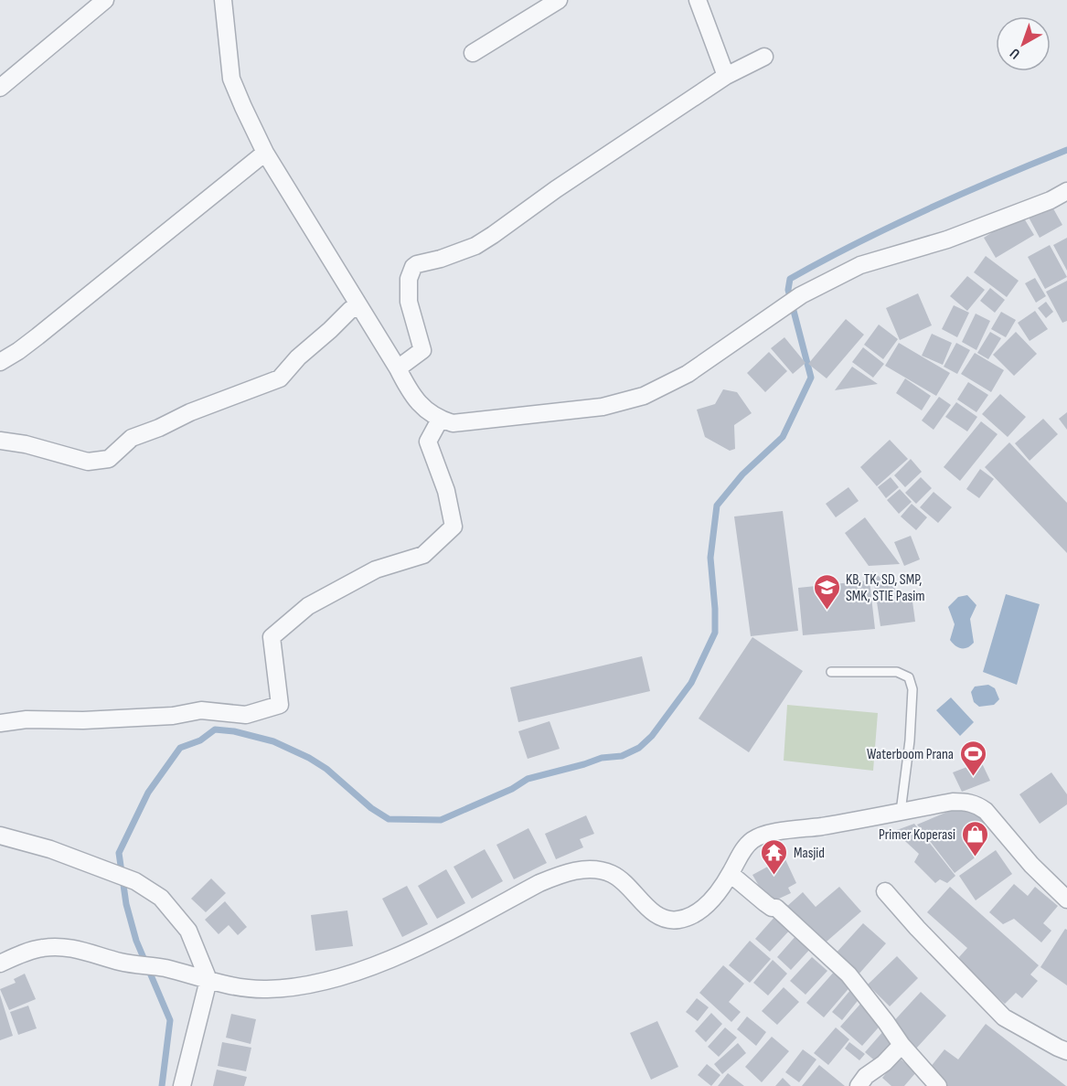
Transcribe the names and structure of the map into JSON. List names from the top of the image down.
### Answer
{
  "places": {
    "school or university": ["KB, TK, SD, SMP, SMK, STIE Pasim"],
    "sports": ["Waterboom Prana"],
    "shop": ["Primer Koperasi"],
    "temple": ["Masjid"]
  },
  "north": "bottom left"
}
